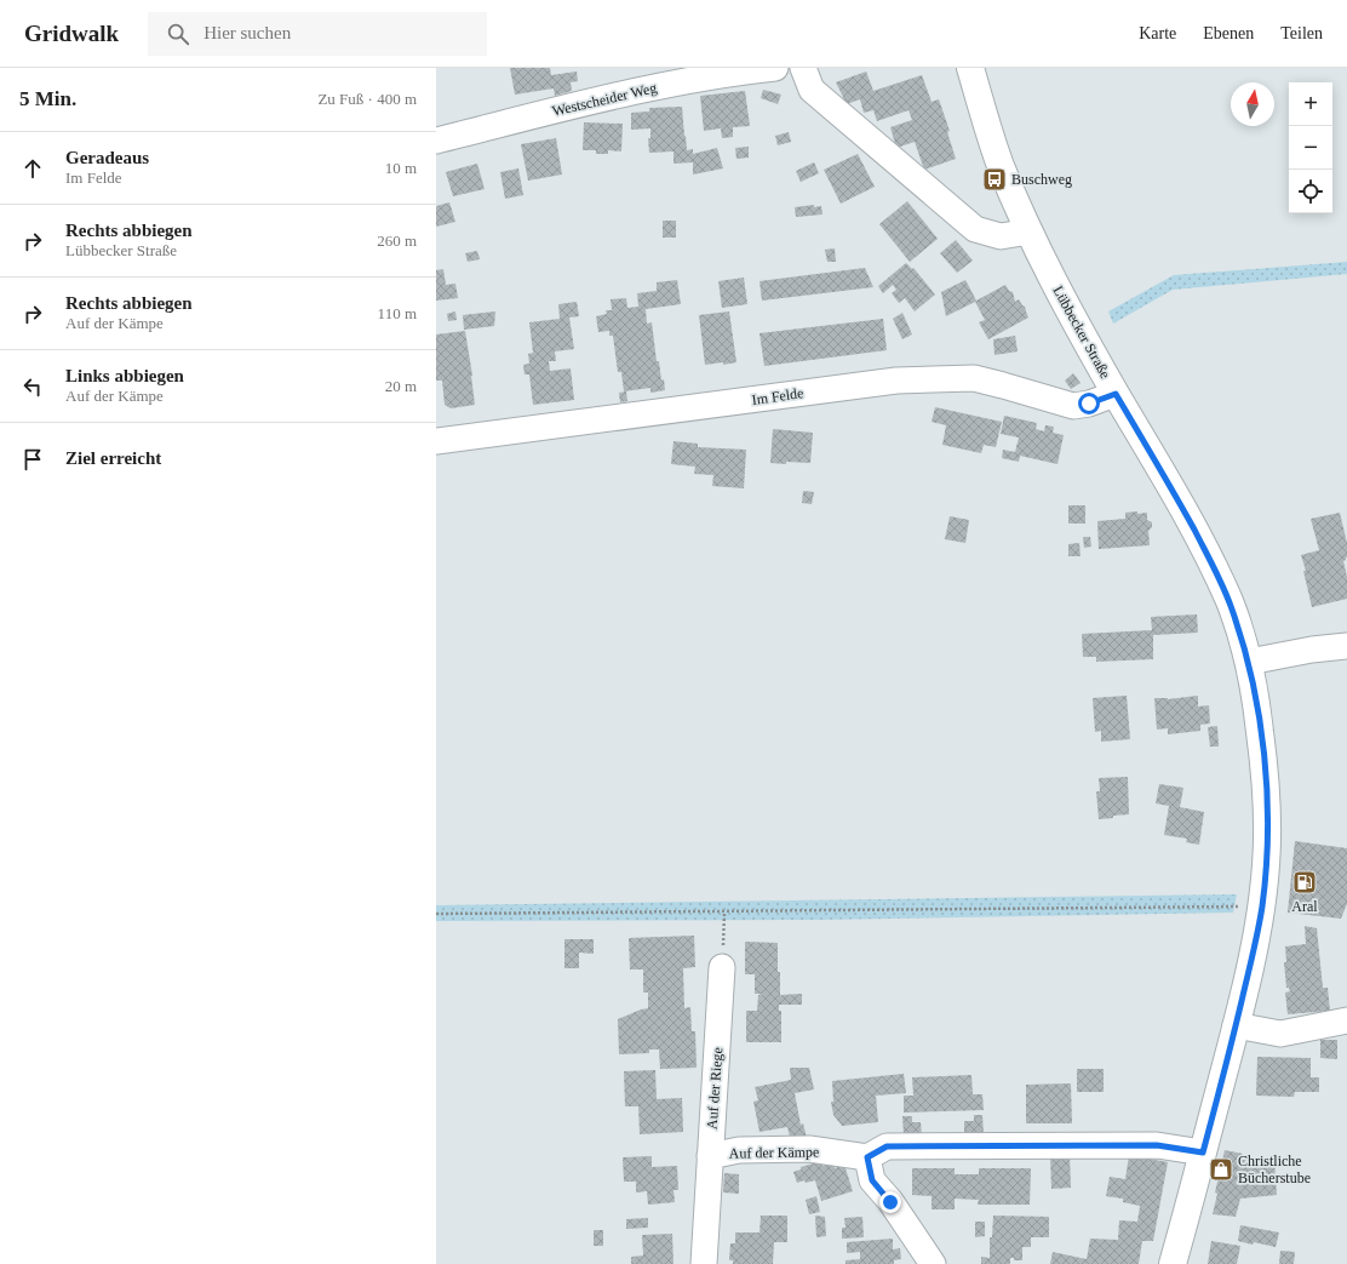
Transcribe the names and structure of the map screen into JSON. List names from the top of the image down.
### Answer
{
  "streets": {
    "main road": ["Lübbecker Straße"],
    "street": [
      "Westscheider Weg",
      "Im Felde",
      "Auf der Riege",
      "Auf der Kämpe"
    ]
  },
  "crossings": [
    ["Lübbecker Straße", "Im Felde"],
    ["Auf der Riege", "Auf der Kämpe"]
  ],
  "places": {
    "bus stop": ["Buschweg"],
    "fuel station": ["Aral"],
    "shop": ["Christliche Bücherstube"]
  },
  "north": "top",
  "page": {
    "header": "Gridwalk",
    "search": "Hier suchen",
    "nav": ["Karte", "Ebenen", "Teilen"],
    "heading": ["5 Min.", "Zu Fuß · 400 m"],
    "map_buttons": ["+", "−"],
    "list": [
      ["Geradeaus", "Im Felde", "10 m"],
      ["Rechts abbiegen", "Lübbecker Straße", "260 m"],
      ["Rechts abbiegen", "Auf der Kämpe", "110 m"],
      ["Links abbiegen", "Auf der Kämpe", "20 m"],
      "Ziel erreicht"
    ]
  }
}
